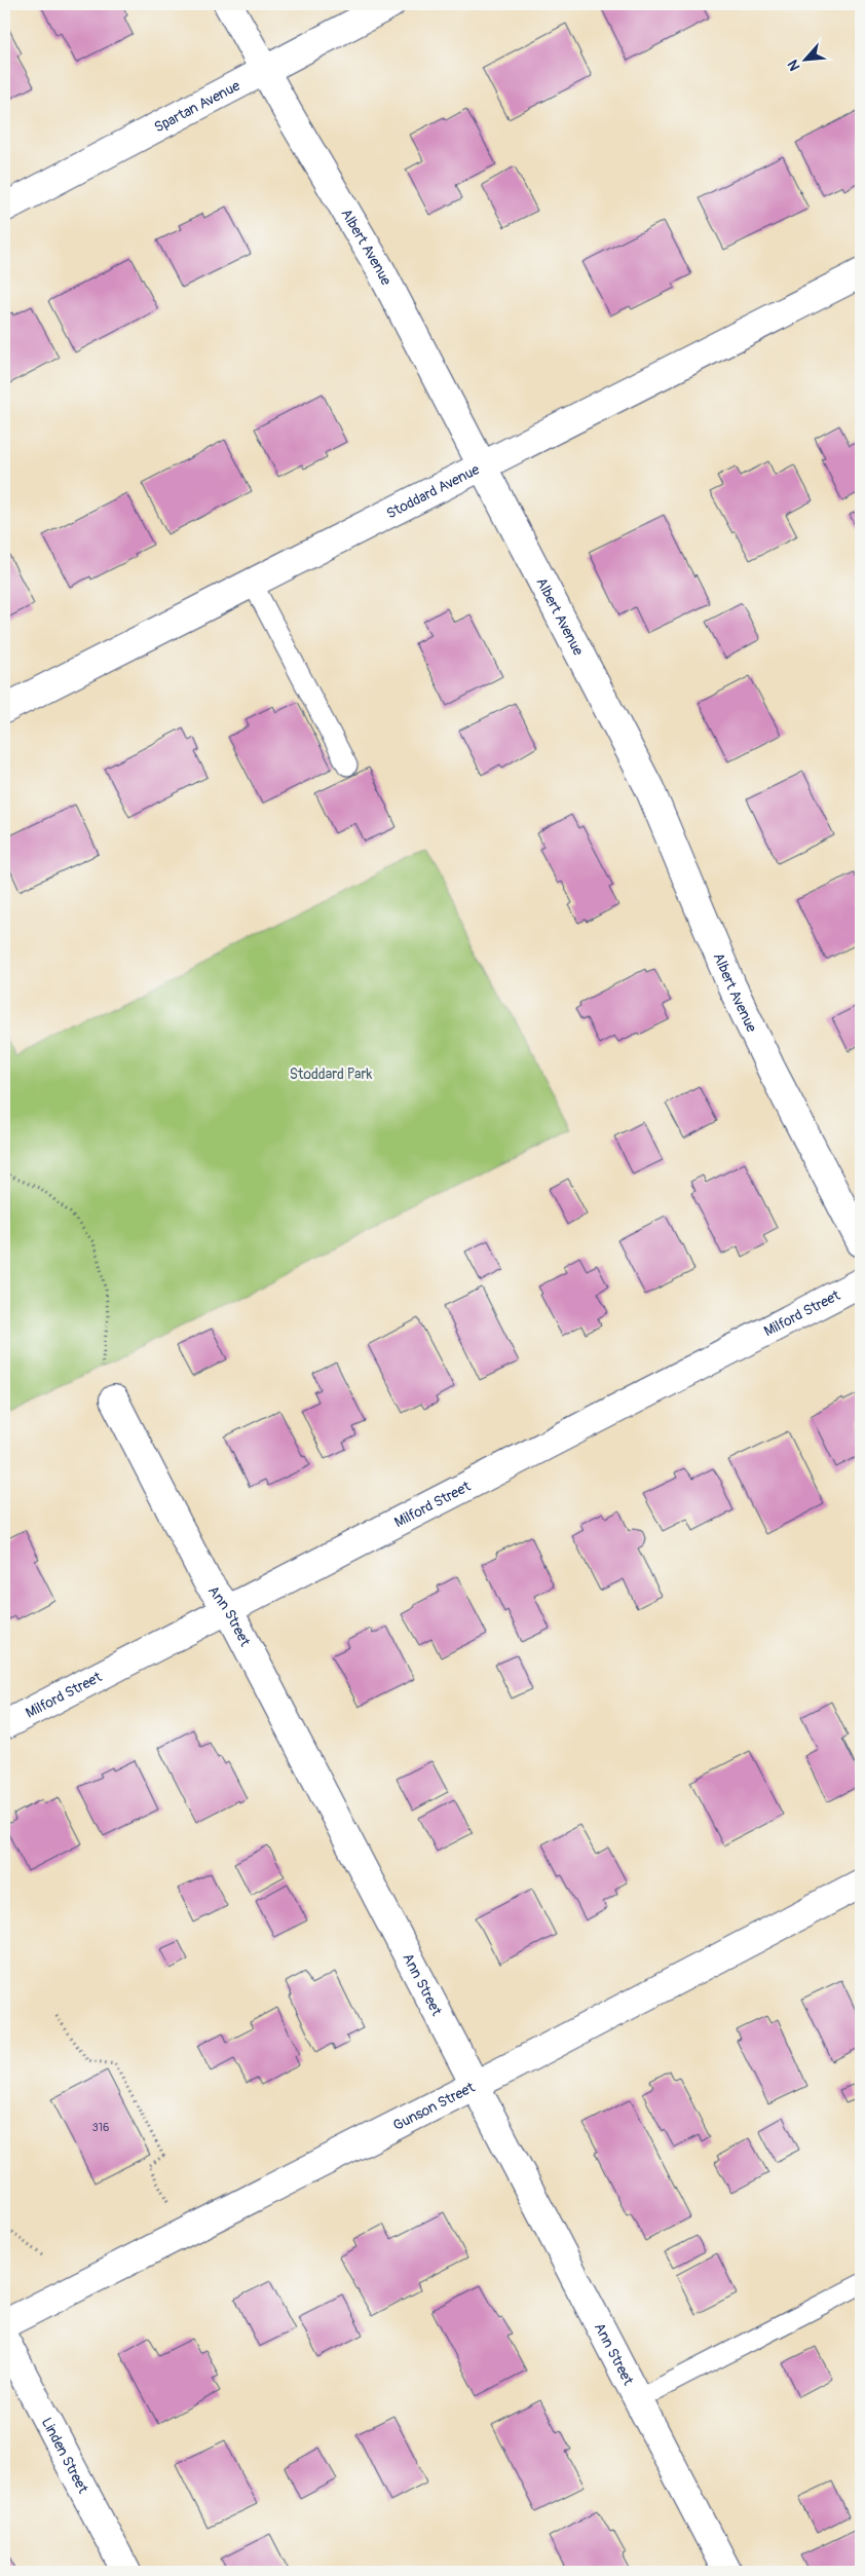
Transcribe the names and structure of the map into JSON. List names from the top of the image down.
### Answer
{
  "streets": {
    "street": [
      "Spartan Avenue",
      "Albert Avenue",
      "Stoddard Avenue",
      "Milford Street",
      "Ann Street",
      "Gunson Street",
      "Linden Street"
    ]
  },
  "crossings": [
    ["Spartan Avenue", "Albert Avenue"],
    ["Albert Avenue", "Stoddard Avenue"],
    ["Milford Street", "Ann Street"],
    ["Ann Street", "Gunson Street"]
  ],
  "parks": ["Stoddard Park"],
  "house_numbers": ["316"],
  "north": "bottom left"
}
